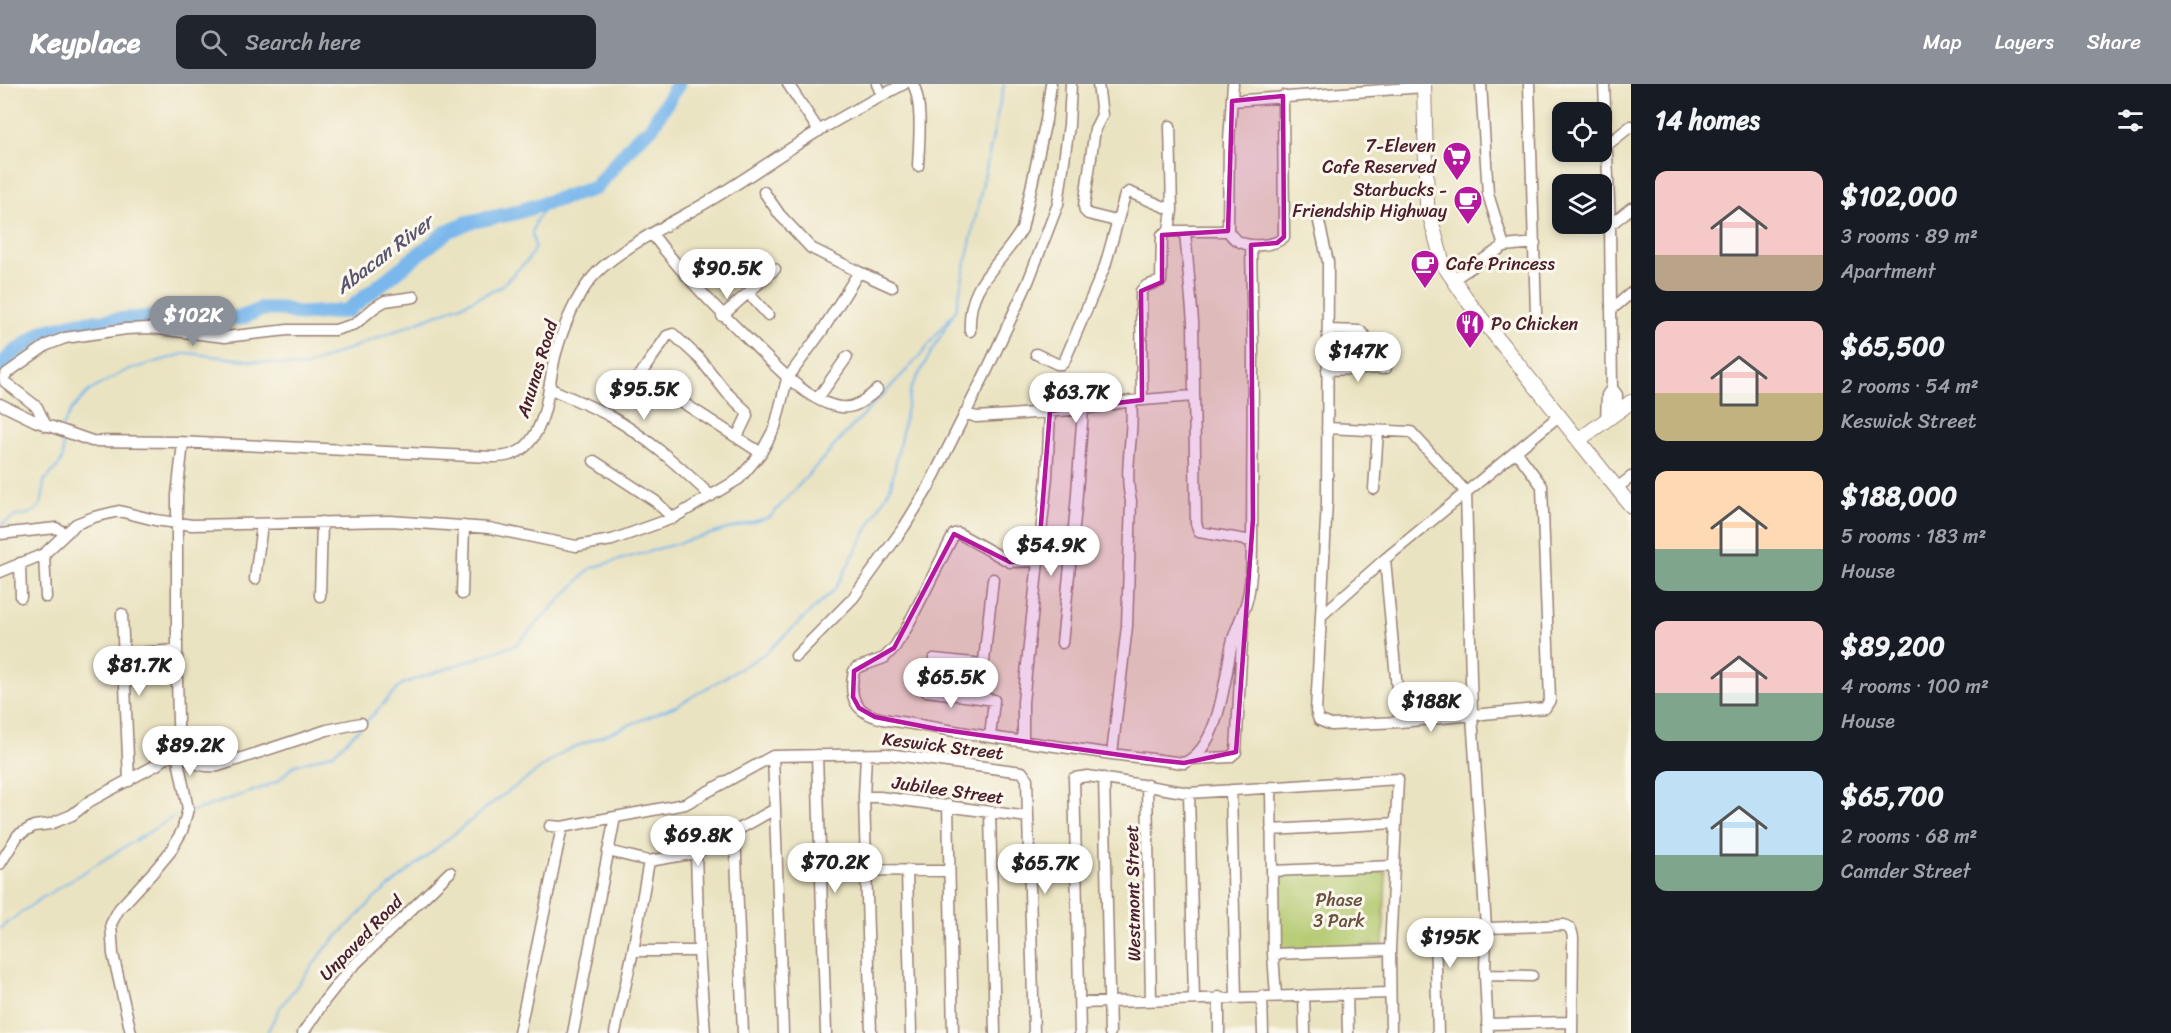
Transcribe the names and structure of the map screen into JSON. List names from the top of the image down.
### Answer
{
  "streets": {
    "street": [
      "Anunas Road",
      "Keswick Street",
      "Jubilee Street",
      "Westmont Street",
      "Unpaved Road"
    ]
  },
  "crossings": [
    ["Keswick Street", "Jubilee Street"]
  ],
  "water": ["Abacan River"],
  "parks": ["Phase 3 Park"],
  "places": {
    "supermarket": ["7-Eleven Cafe Reserved"],
    "cafe": ["Starbucks - Friendship Highway", "Cafe Princess"],
    "restaurant": ["Po Chicken"]
  },
  "page": {
    "header": "Keyplace",
    "search": "Search here",
    "nav": ["Map", "Layers", "Share"],
    "heading": "14 homes",
    "list": [
      {
        "name": "$102,000",
        "note": "3 rooms · 89 m² · Apartment"
      },
      {
        "name": "$65,500",
        "note": "2 rooms · 54 m² · Keswick Street"
      },
      {
        "name": "$188,000",
        "note": "5 rooms · 183 m² · House"
      },
      {
        "name": "$89,200",
        "note": "4 rooms · 100 m² · House"
      },
      {
        "name": "$65,700",
        "note": "2 rooms · 68 m² · Camder Street"
      }
    ],
    "price": [
      "$90.5K",
      "$102K",
      "$147K",
      "$95.5K",
      "$63.7K",
      "$54.9K",
      "$81.7K",
      "$65.5K",
      "$188K",
      "$89.2K",
      "$69.8K",
      "$70.2K",
      "$65.7K",
      "$195K"
    ]
  }
}
